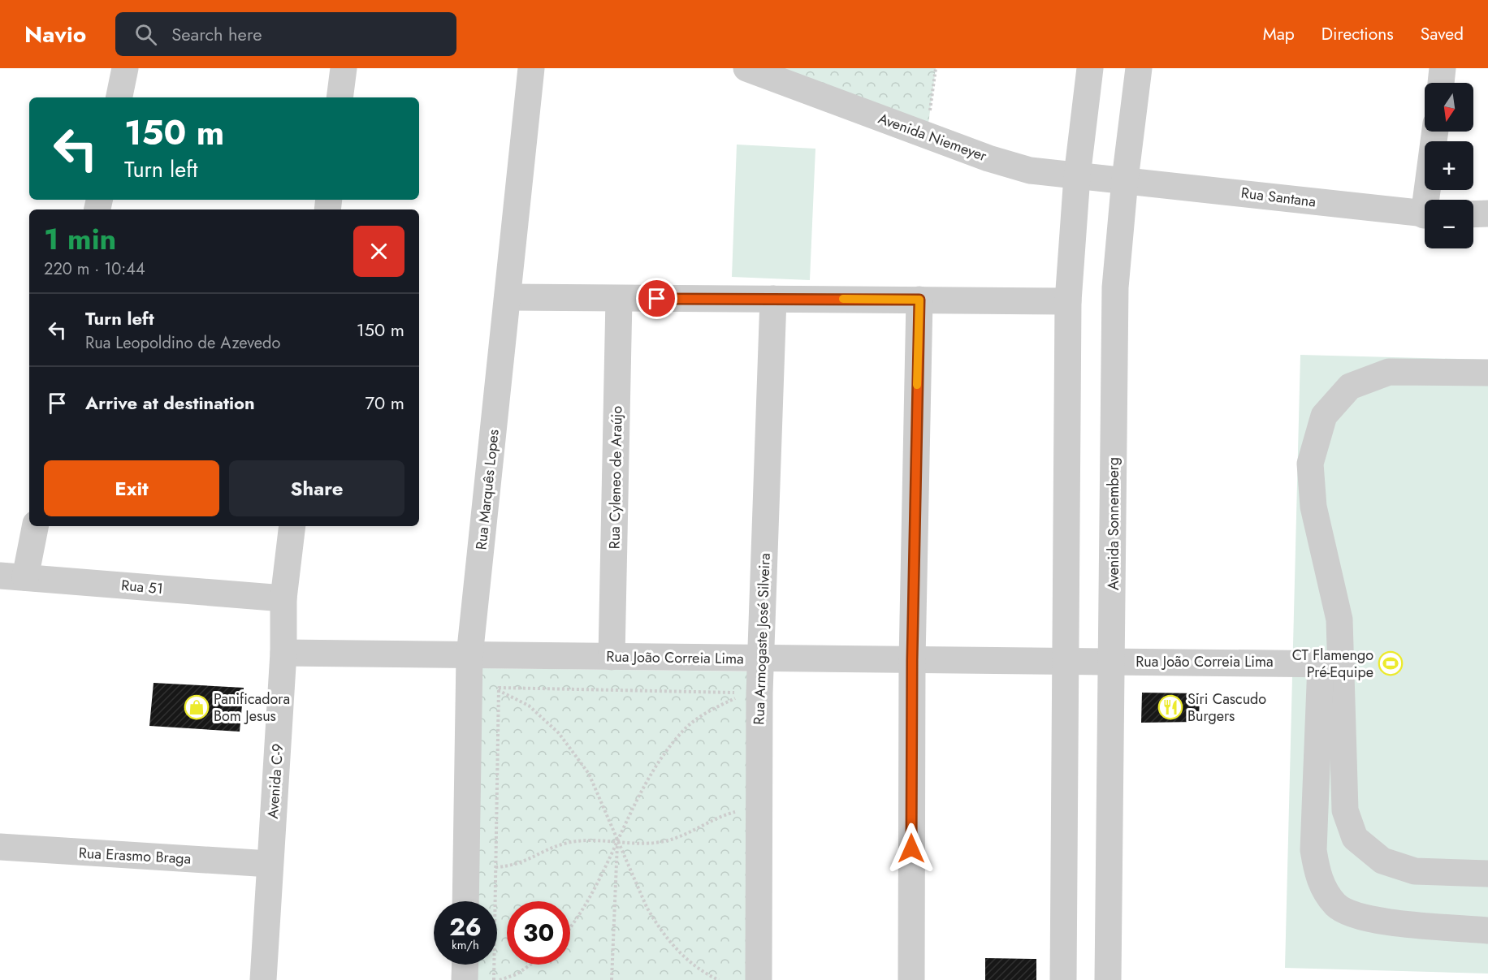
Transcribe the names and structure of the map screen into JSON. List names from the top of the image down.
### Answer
{
  "streets": {
    "street": [
      "Avenida Niemeyer",
      "Rua Santana",
      "Rua Cyleneo de Araújo",
      "Rua Marquês Lopes",
      "Avenida Sonnemberg",
      "Rua 51",
      "Rua Armogaste José Silveira",
      "Rua João Correia Lima",
      "Avenida C-9",
      "Rua Erasmo Braga"
    ]
  },
  "crossings": [
    ["Avenida Niemeyer", "Rua Santana"],
    ["Avenida Niemeyer", "Avenida Sonnemberg"],
    ["Rua Santana", "Avenida Sonnemberg"],
    ["Rua Cyleneo de Araújo", "Rua João Correia Lima"],
    ["Rua Marquês Lopes", "Rua João Correia Lima"],
    ["Avenida Sonnemberg", "Rua João Correia Lima"],
    ["Rua 51", "Avenida C-9"],
    ["Rua Armogaste José Silveira", "Rua João Correia Lima"],
    ["Rua João Correia Lima", "Avenida C-9"],
    ["Avenida C-9", "Rua Erasmo Braga"]
  ],
  "places": {
    "sports": ["CT Flamengo Pré-Equipe"],
    "shop": ["Panificadora Bom Jesus"],
    "restaurant": ["Siri Cascudo Burgers"]
  },
  "north": "bottom",
  "page": {
    "header": "Navio",
    "search": "Search here",
    "nav": ["Map", "Directions", "Saved"],
    "map_buttons": ["+", "−"],
    "turn": ["150 m", "Turn left"],
    "heading": ["1 min", "220 m · 10:44"],
    "list": [
      {
        "name": "Turn left",
        "note": "Rua Leopoldino de Azevedo",
        "value": "150 m"
      },
      {
        "name": "Arrive at destination",
        "value": "70 m"
      }
    ],
    "buttons": ["Exit", "Share"],
    "speed": "26 km/h",
    "limit": "30"
  }
}
